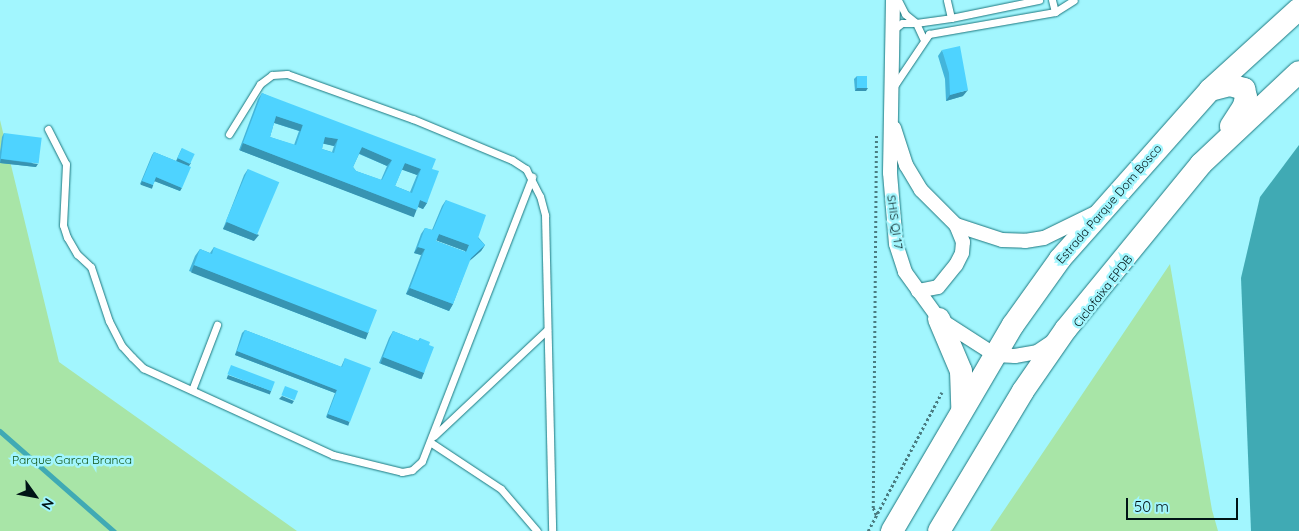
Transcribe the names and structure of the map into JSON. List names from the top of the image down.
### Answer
{
  "streets": {
    "main road": ["Estrada Parque Dom Bosco"],
    "street": ["SHIS QI 17"]
  },
  "crossings": [
    ["Estrada Parque Dom Bosco", "SHIS QI 17"]
  ],
  "parks": ["Parque Garça Branca"],
  "scale_bar": "50 m",
  "north": "bottom right"
}
